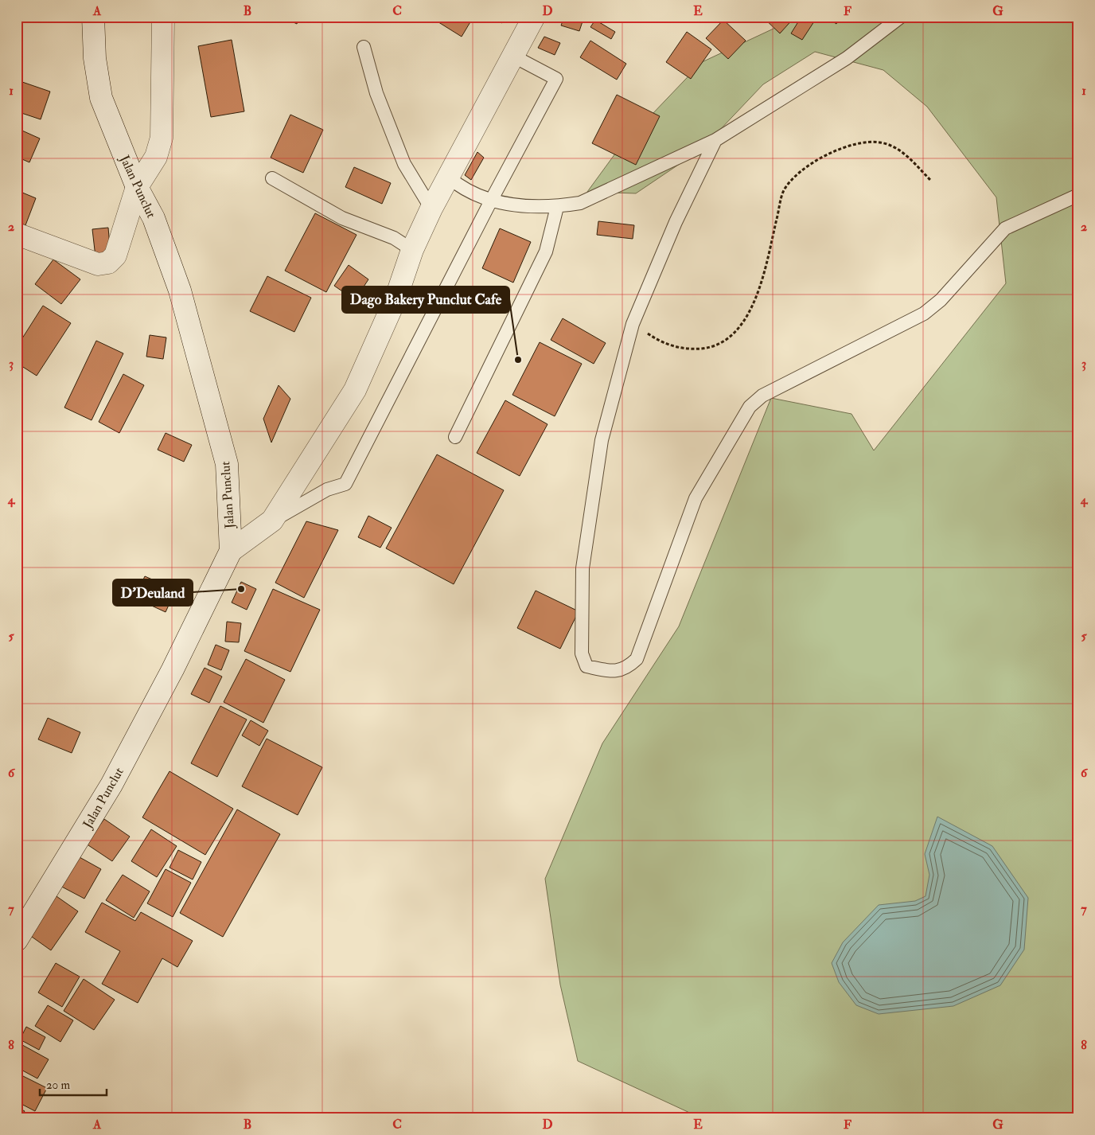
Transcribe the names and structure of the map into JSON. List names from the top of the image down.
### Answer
{
  "streets": {
    "main road": ["Jalan Punclut"]
  },
  "places": ["Dago Bakery Punclut Cafe", "D'Deuland"],
  "scale_bar": "20 m",
  "grid": {
    "columns": [
      "A",
      "B",
      "C",
      "D",
      "E",
      "F",
      "G"
    ],
    "rows": [
      "1",
      "2",
      "3",
      "4",
      "5",
      "6",
      "7",
      "8"
    ]
  }
}
